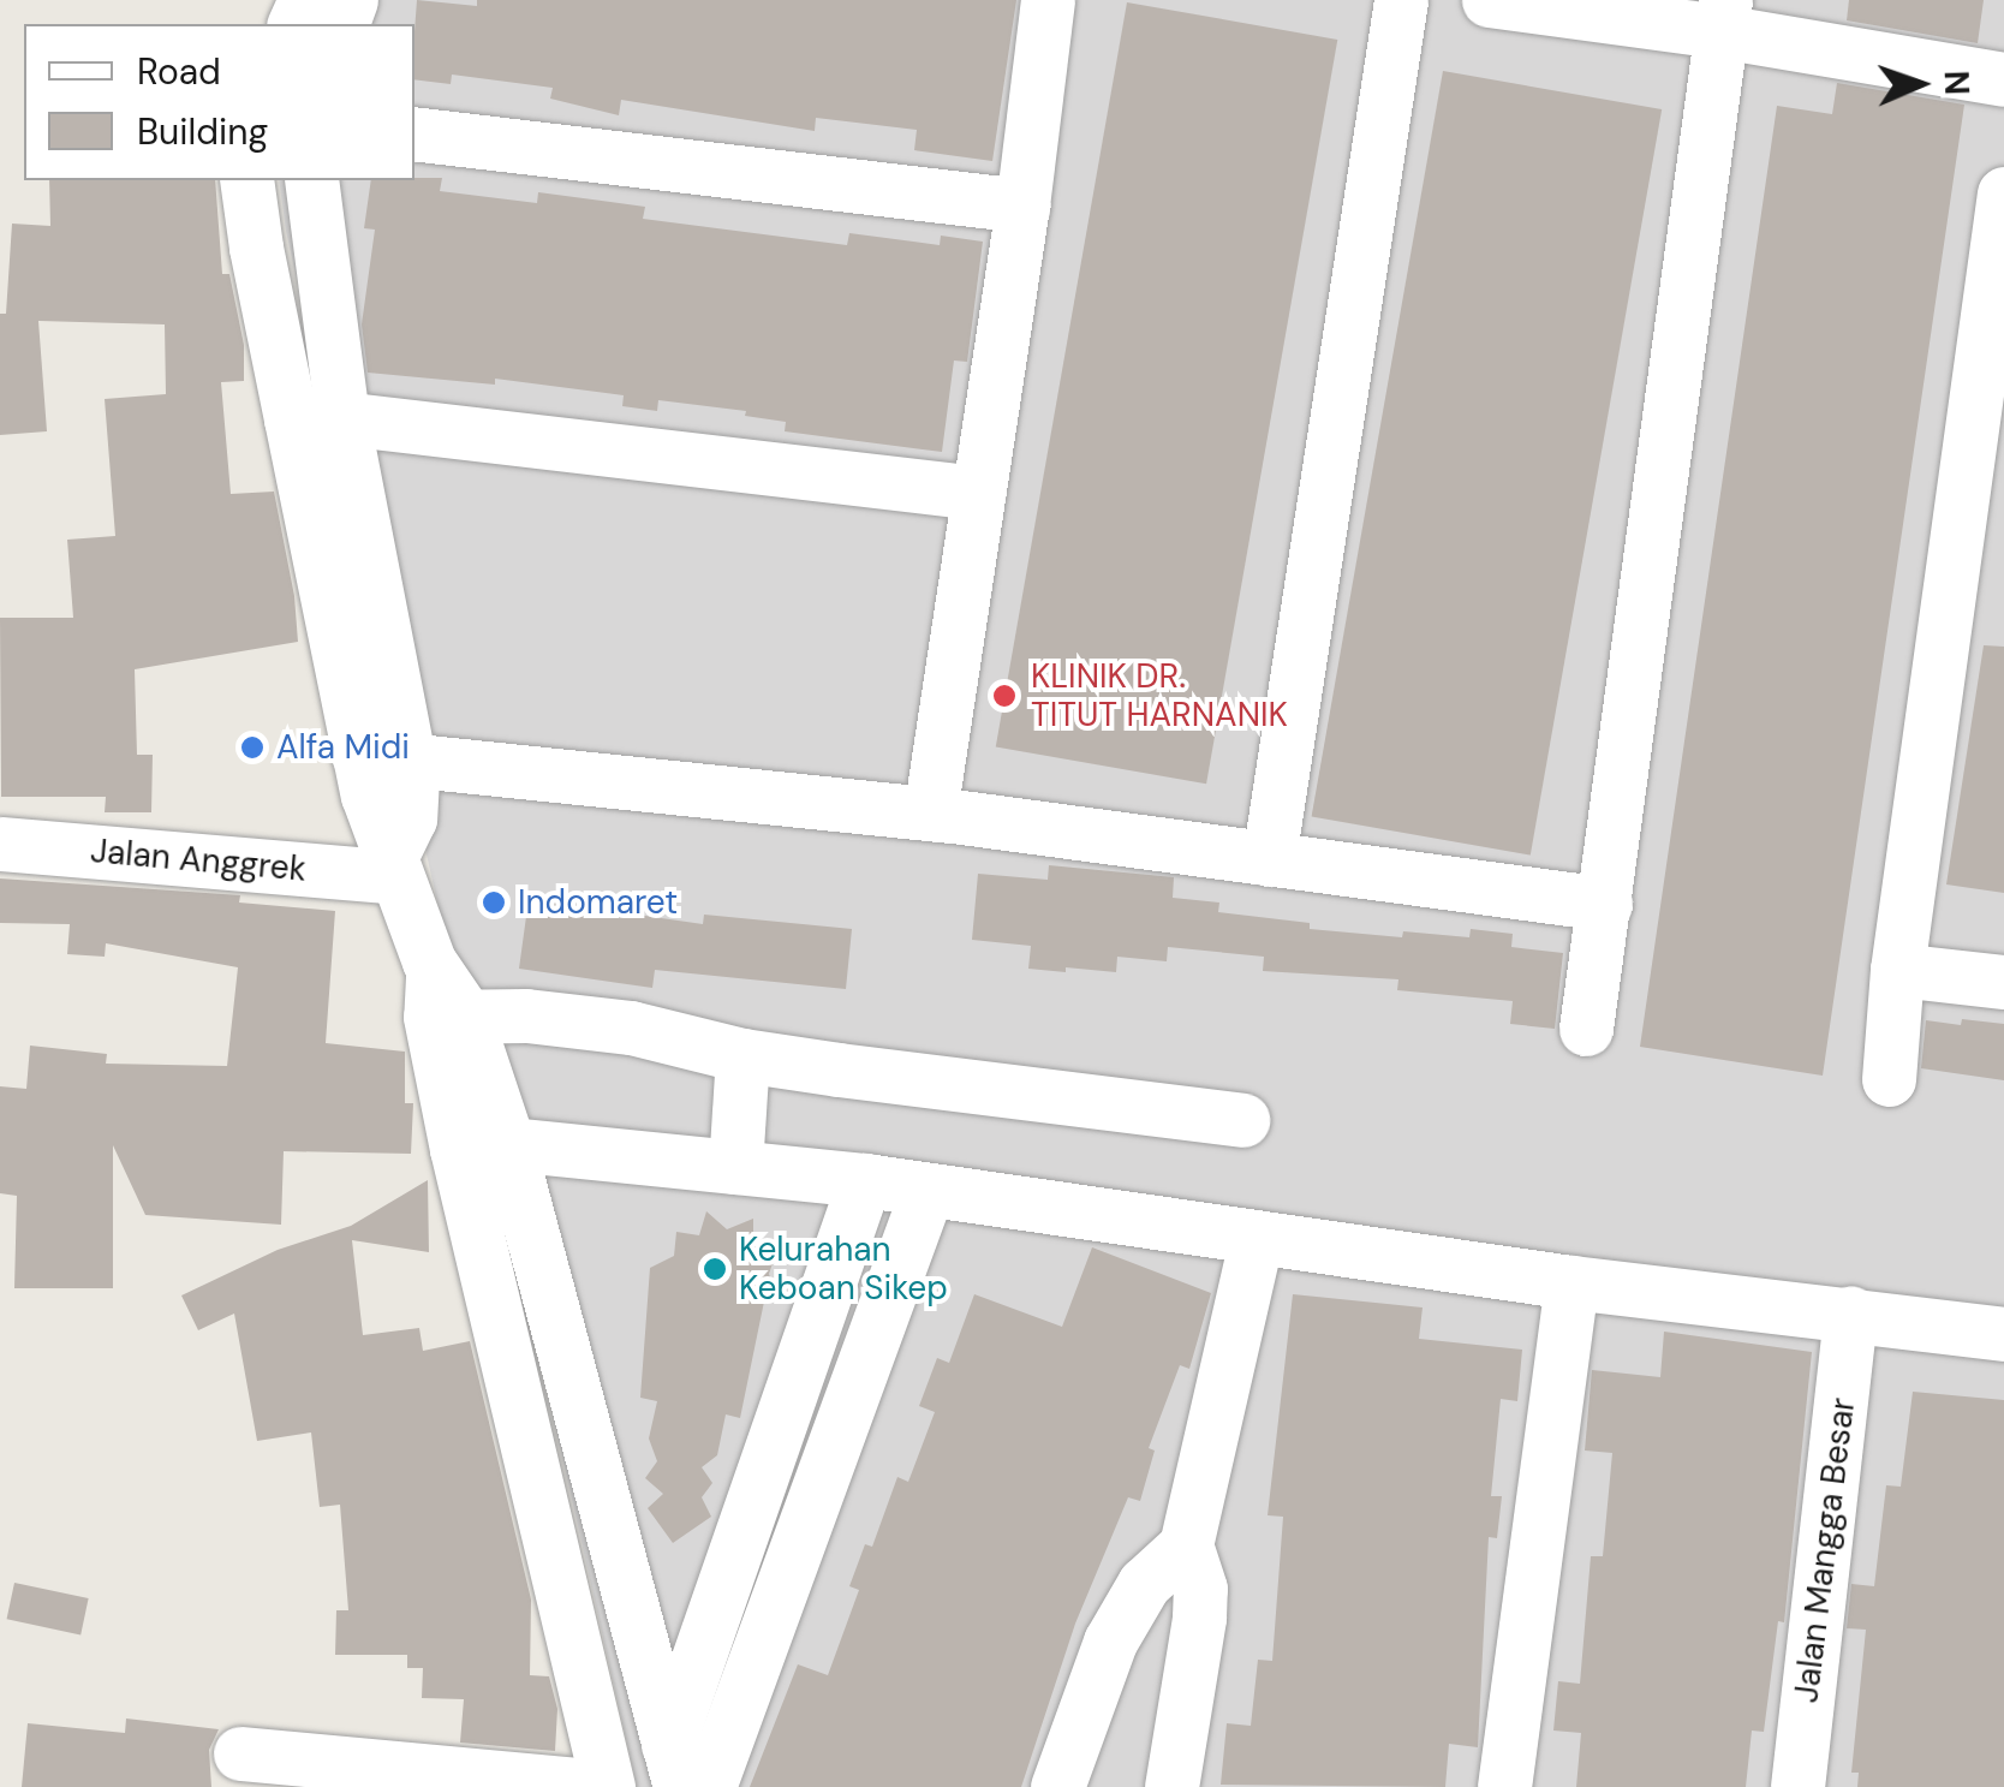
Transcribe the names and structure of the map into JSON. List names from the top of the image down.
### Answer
{
  "streets": {
    "street": ["Jalan Anggrek", "Jalan Mangga Besar"]
  },
  "places": [
    "KLINIK DR. TITUT HARNANIK",
    "Alfa Midi",
    "Indomaret",
    "Kelurahan Keboan Sikep"
  ],
  "legend": ["Road", "Building"],
  "north": "right"
}
